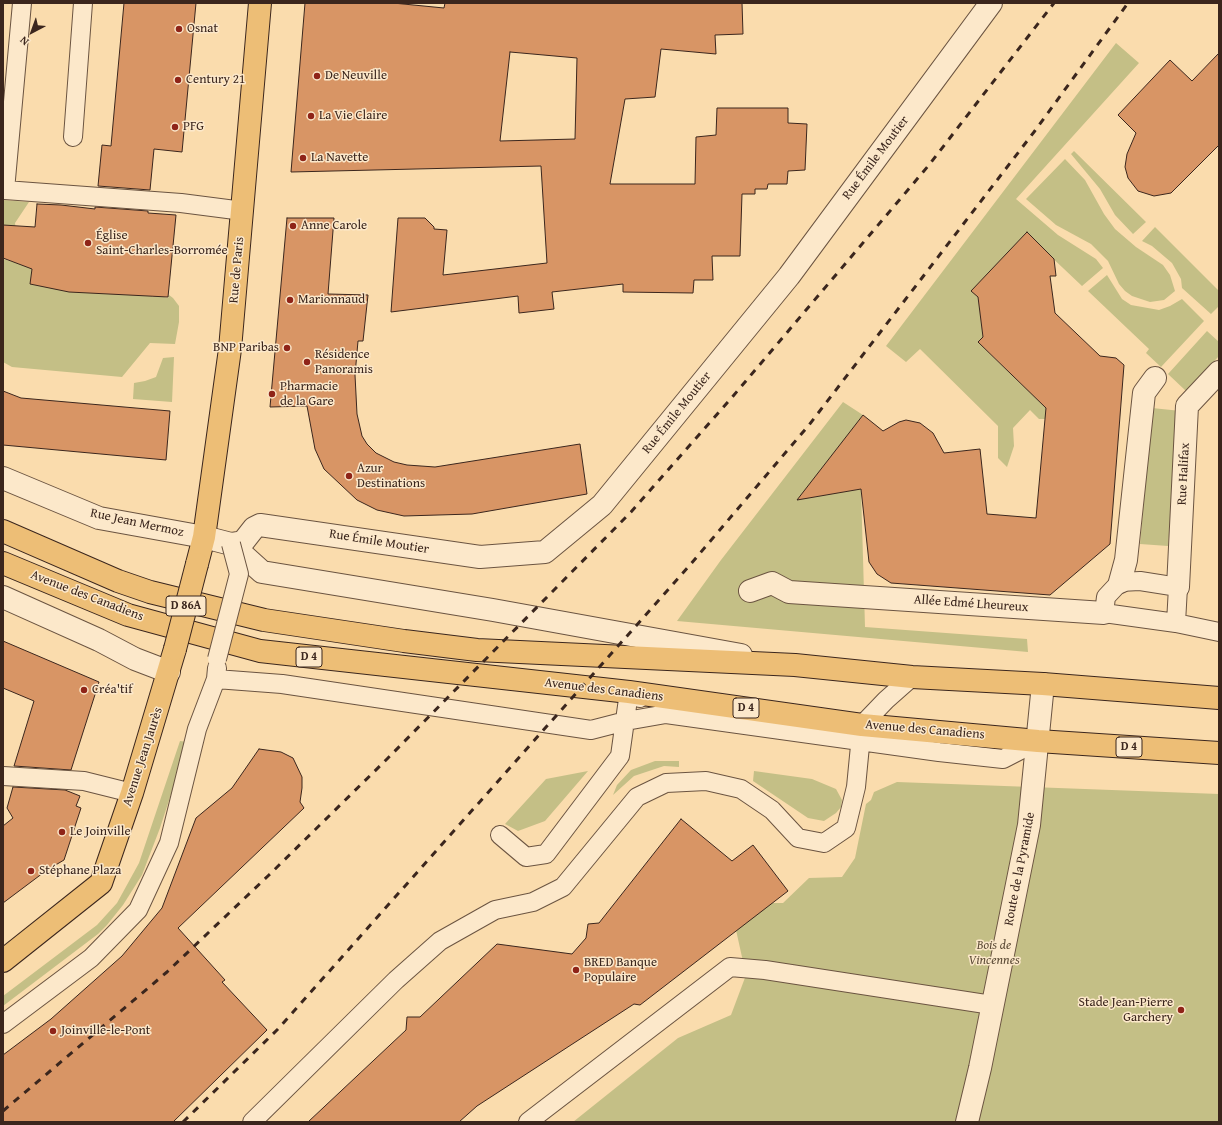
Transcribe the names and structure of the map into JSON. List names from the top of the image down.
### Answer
{
  "streets": {
    "main road": [
      "Rue de Paris",
      "Avenue des Canadiens",
      "D 86A",
      "D 4",
      "Avenue Jean Jaurès"
    ],
    "street": [
      "Rue Émile Moutier",
      "Rue Halifax",
      "Rue Jean Mermoz",
      "Allée Edmé Lheureux",
      "Route de la Pyramide"
    ]
  },
  "crossings": [
    ["Rue Émile Moutier", "Rue Jean Mermoz"],
    ["Rue de Paris", "Rue Jean Mermoz"],
    ["Rue de Paris", "Avenue Jean Jaurès"],
    ["Rue Jean Mermoz", "Avenue Jean Jaurès"],
    ["Avenue des Canadiens", "Route de la Pyramide"]
  ],
  "parks": ["Bois de Vincennes"],
  "places": [
    "Osnat",
    "De Neuville",
    "Century 21",
    "La Vie Claire",
    "PFG",
    "La Navette",
    "Anne Carole",
    "Église Saint-Charles-Borromée",
    "Marionnaud",
    "BNP Paribas",
    "Résidence Panoramis",
    "Pharmacie de la Gare",
    "Azur Destinations",
    "Créa'tif",
    "Le Joinville",
    "Stéphane Plaza",
    "BRED Banque Populaire",
    "Stade Jean-Pierre Garchery",
    "Joinville-le-Pont"
  ],
  "north": "bottom left"
}
